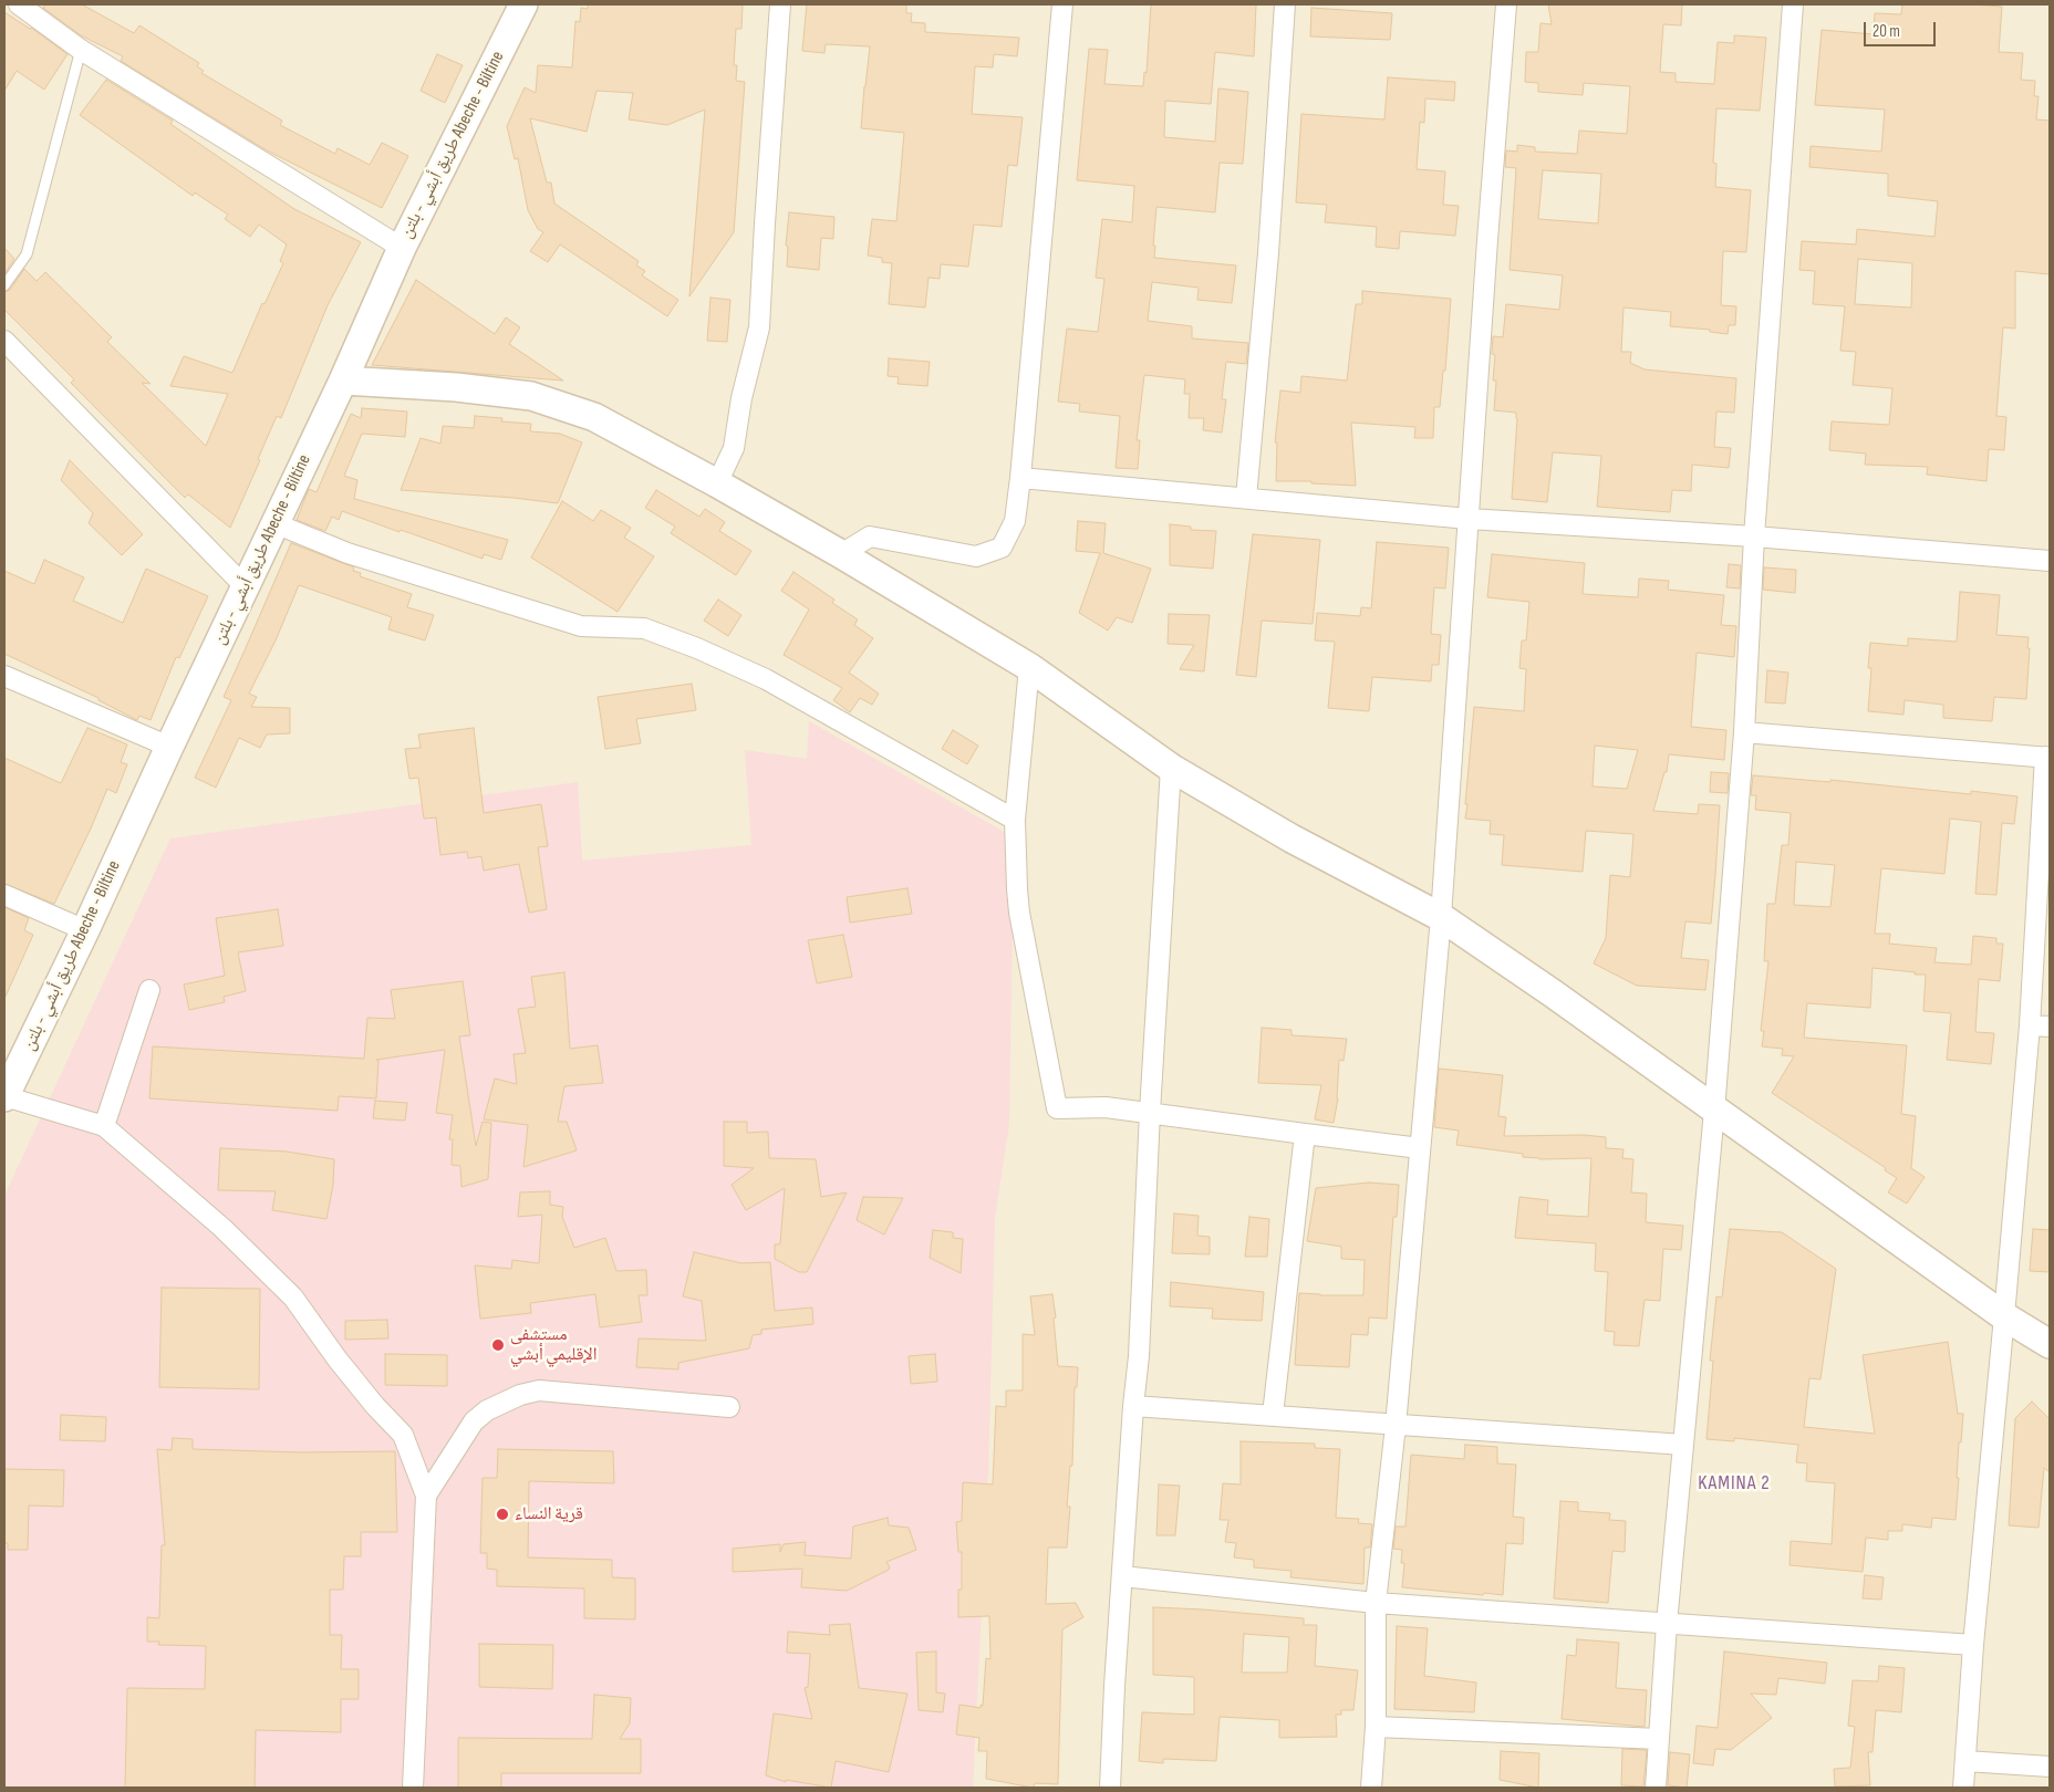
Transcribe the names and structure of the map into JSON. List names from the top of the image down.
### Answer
{
  "streets": {
    "street": ["طريق أبشي - بلتن Abeche - Biltine"]
  },
  "districts": ["KAMINA 2"],
  "places": ["مستشفى الإقليمي أبشي", "قرية النساء"],
  "scale_bar": "20 m"
}
